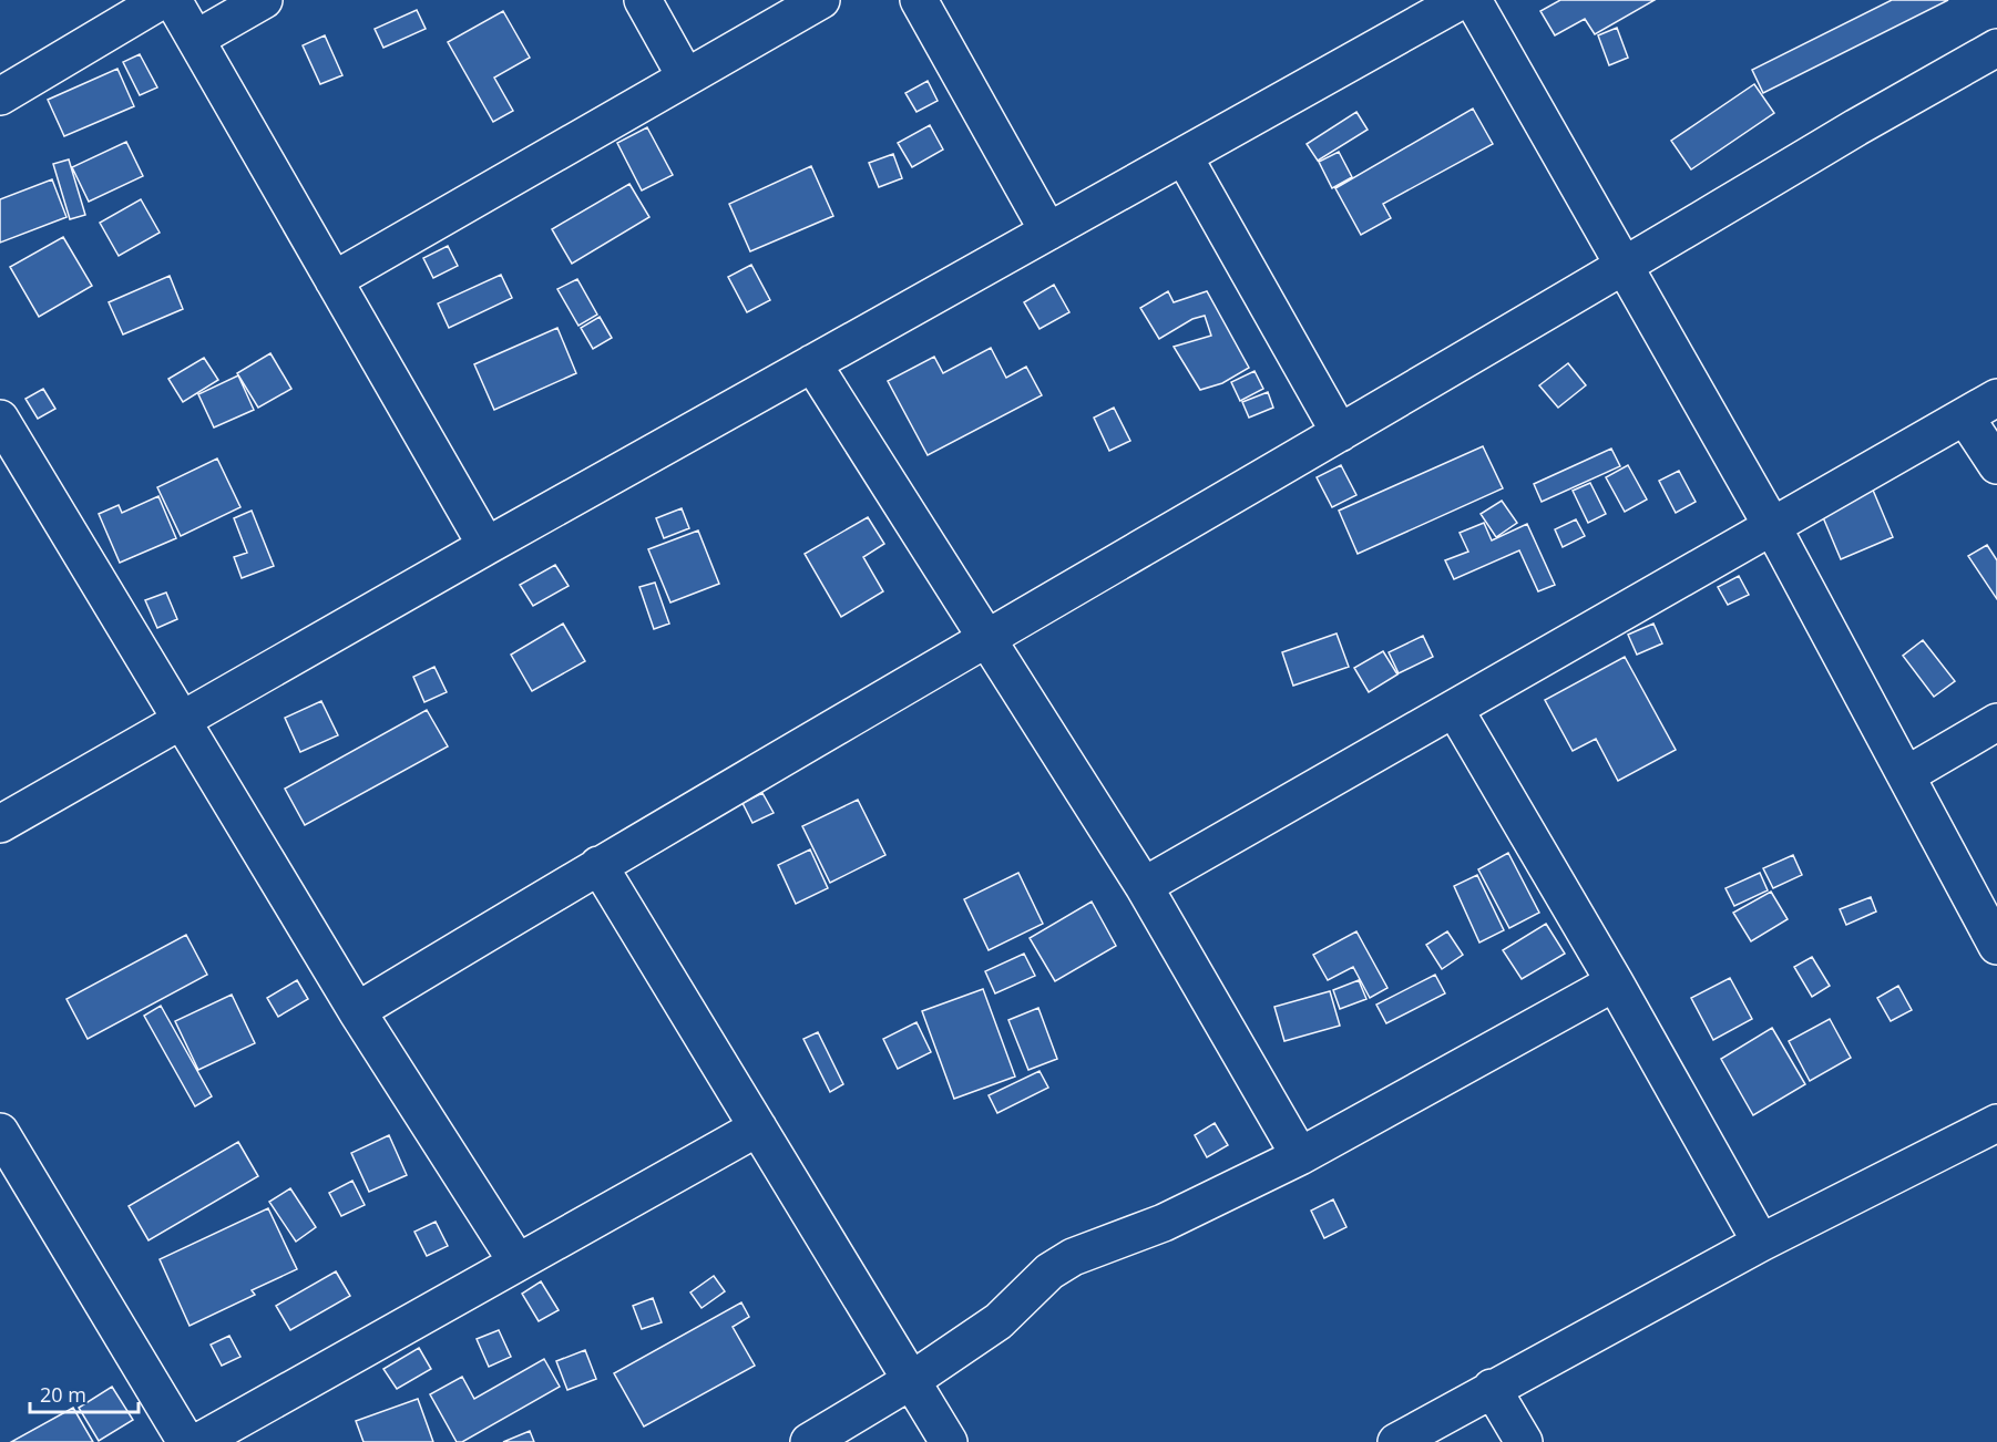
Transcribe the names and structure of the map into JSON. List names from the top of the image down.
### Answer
{
  "scale_bar": "20 m"
}
